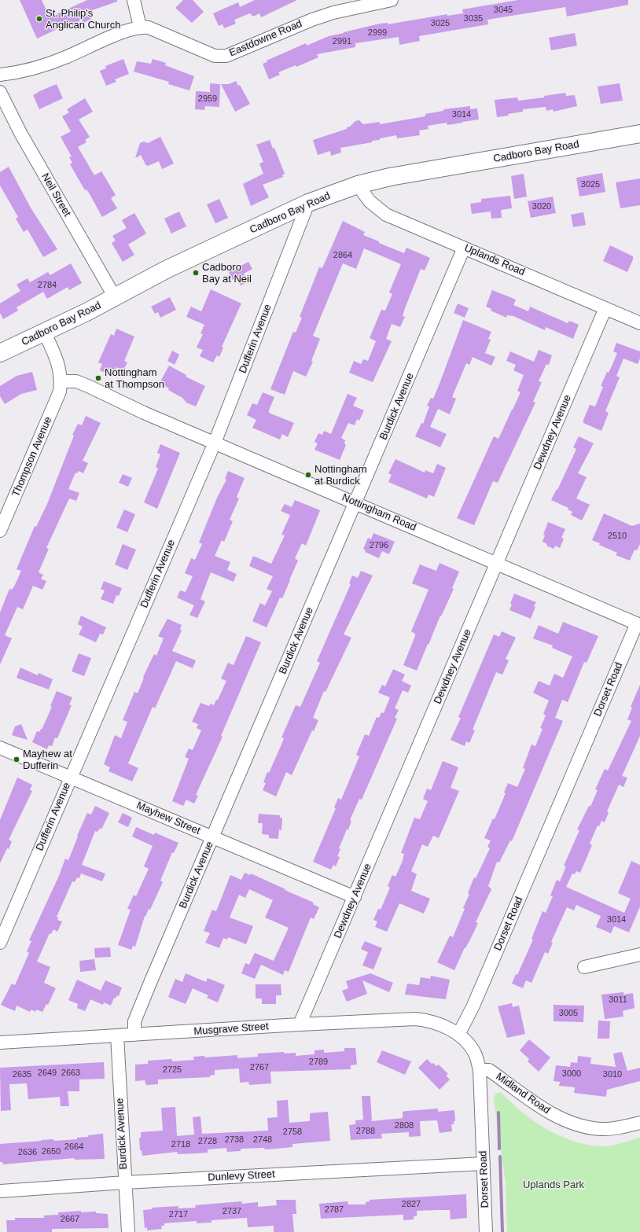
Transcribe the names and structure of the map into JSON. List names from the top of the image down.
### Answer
{
  "streets": {
    "main road": ["Cadboro Bay Road"],
    "street": [
      "Eastdowne Road",
      "Neil Street",
      "Uplands Road",
      "Dufferin Avenue",
      "Burdick Avenue",
      "Dewdney Avenue",
      "Thompson Avenue",
      "Nottingham Road",
      "Dorset Road",
      "Mayhew Street",
      "Musgrave Street",
      "Midland Road",
      "Dunlevy Street"
    ]
  },
  "crossings": [
    ["Cadboro Bay Road", "Neil Street"],
    ["Cadboro Bay Road", "Uplands Road"],
    ["Cadboro Bay Road", "Dufferin Avenue"],
    ["Uplands Road", "Burdick Avenue"],
    ["Uplands Road", "Dewdney Avenue"],
    ["Dufferin Avenue", "Nottingham Road"],
    ["Dufferin Avenue", "Mayhew Street"],
    ["Burdick Avenue", "Nottingham Road"],
    ["Burdick Avenue", "Mayhew Street"],
    ["Burdick Avenue", "Musgrave Street"],
    ["Burdick Avenue", "Dunlevy Street"],
    ["Dewdney Avenue", "Nottingham Road"],
    ["Dewdney Avenue", "Mayhew Street"],
    ["Dewdney Avenue", "Musgrave Street"],
    ["Thompson Avenue", "Nottingham Road"],
    ["Nottingham Road", "Dorset Road"],
    ["Dorset Road", "Musgrave Street"],
    ["Dorset Road", "Midland Road"],
    ["Dorset Road", "Dunlevy Street"]
  ],
  "parks": ["Uplands Park"],
  "places": [
    "St. Philip's Anglican Church",
    "Cadboro Bay at Neil",
    "Nottingham at Thompson",
    "Nottingham at Burdick",
    "Mayhew at Dufferin"
  ],
  "house_numbers": [
    "3045",
    "3035",
    "3025",
    "2999",
    "2991",
    "2959",
    "3014",
    "3025",
    "3020",
    "2864",
    "2784",
    "2510",
    "2796",
    "3014",
    "3011",
    "3005",
    "2789",
    "2767",
    "2725",
    "2649",
    "2663",
    "3000",
    "2635",
    "3010",
    "2808",
    "2788",
    "2758",
    "2738",
    "2748",
    "2728",
    "2718",
    "2664",
    "2650",
    "2636",
    "2827",
    "2787",
    "2737",
    "2717",
    "2667"
  ]
}
